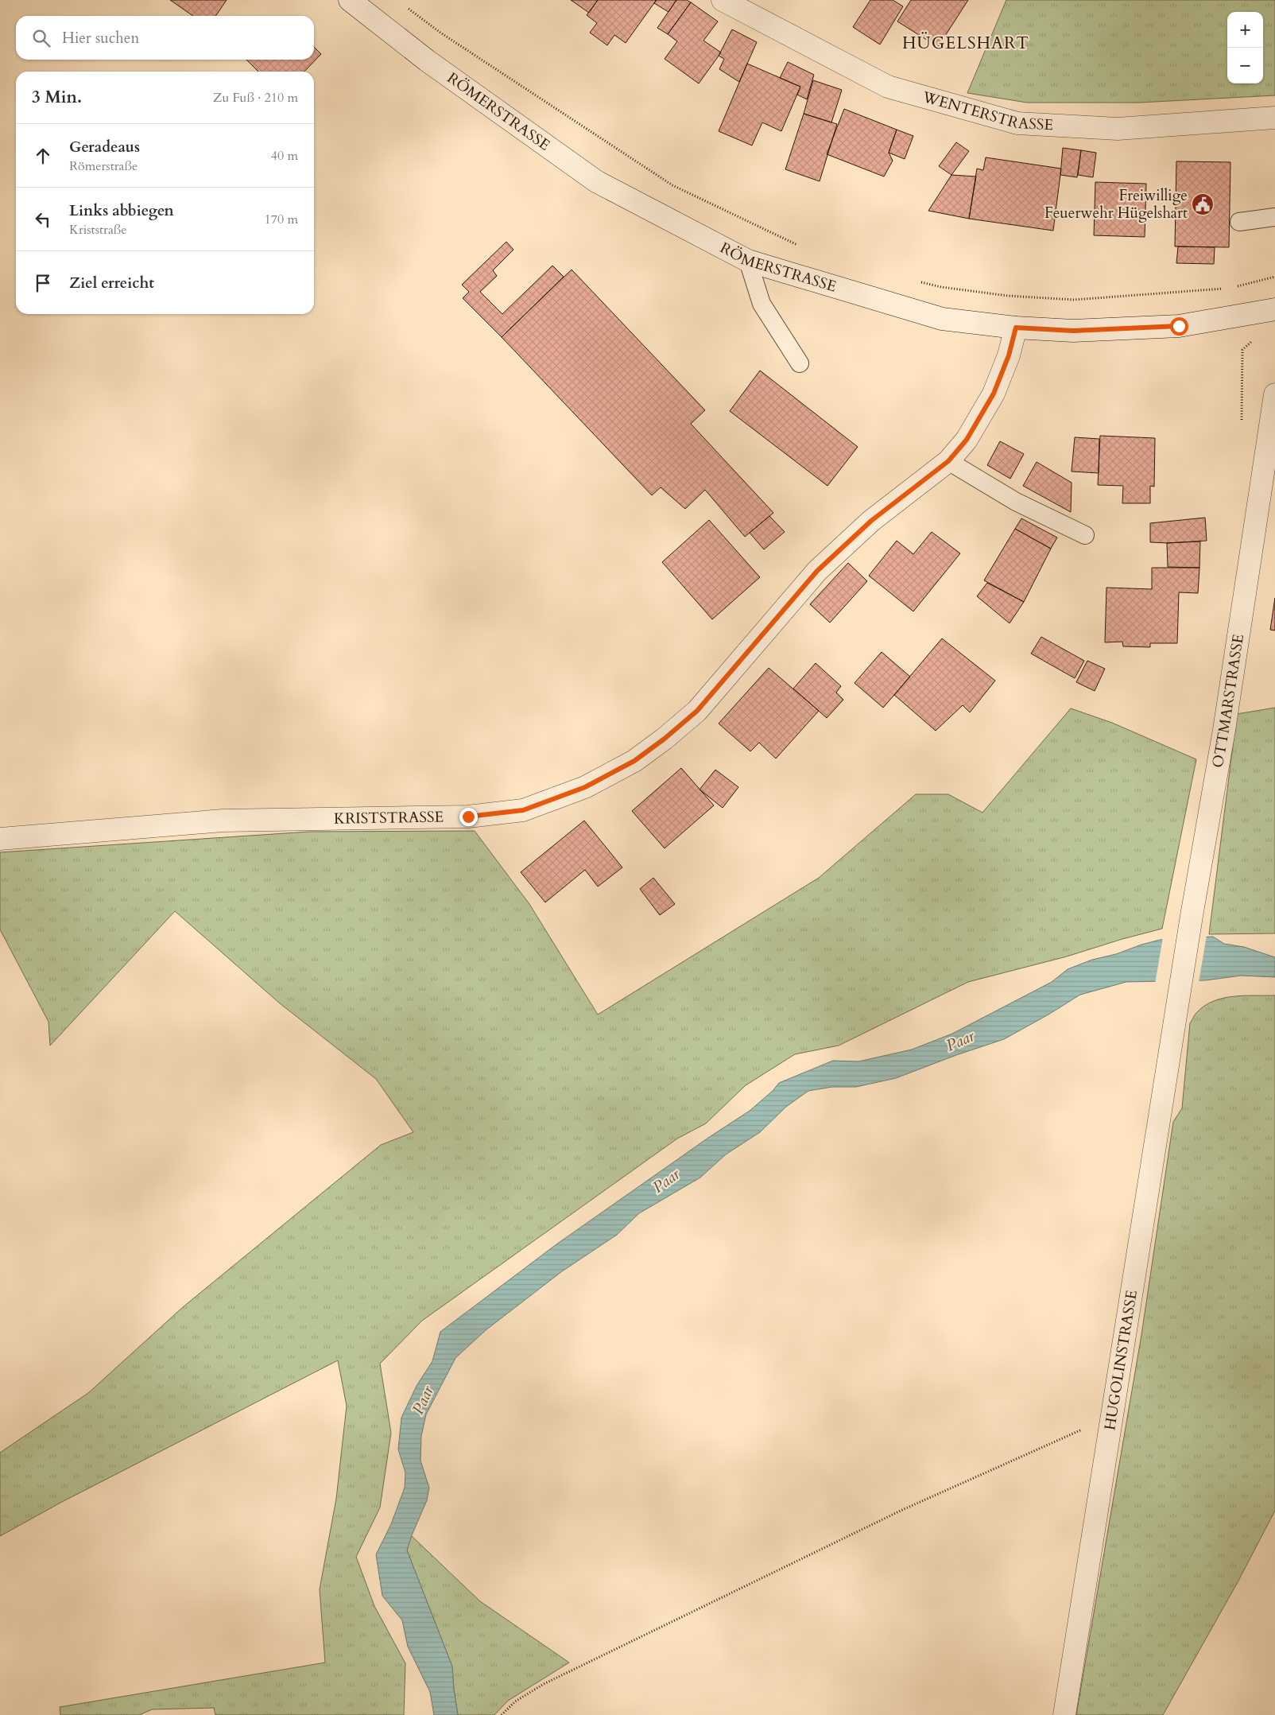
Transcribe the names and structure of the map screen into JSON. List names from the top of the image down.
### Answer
{
  "streets": {
    "street": [
      "WENTERSTRASSE",
      "RÖMERSTRASSE",
      "OTTMARSTRASSE",
      "KRISTSTRASSE",
      "HUGOLINSTRASSE"
    ]
  },
  "crossings": [
    ["RÖMERSTRASSE", "KRISTSTRASSE"],
    ["OTTMARSTRASSE", "HUGOLINSTRASSE"]
  ],
  "districts": ["HÜGELSHART"],
  "water": ["Paar"],
  "places": {
    "public building": ["Freiwillige Feuerwehr Hügelshart"]
  },
  "page": {
    "map_buttons": ["+", "−"],
    "search": "Hier suchen",
    "heading": ["3 Min.", "Zu Fuß · 210 m"],
    "list": [
      ["Geradeaus", "Römerstraße", "40 m"],
      ["Links abbiegen", "Kriststraße", "170 m"],
      "Ziel erreicht"
    ]
  }
}
